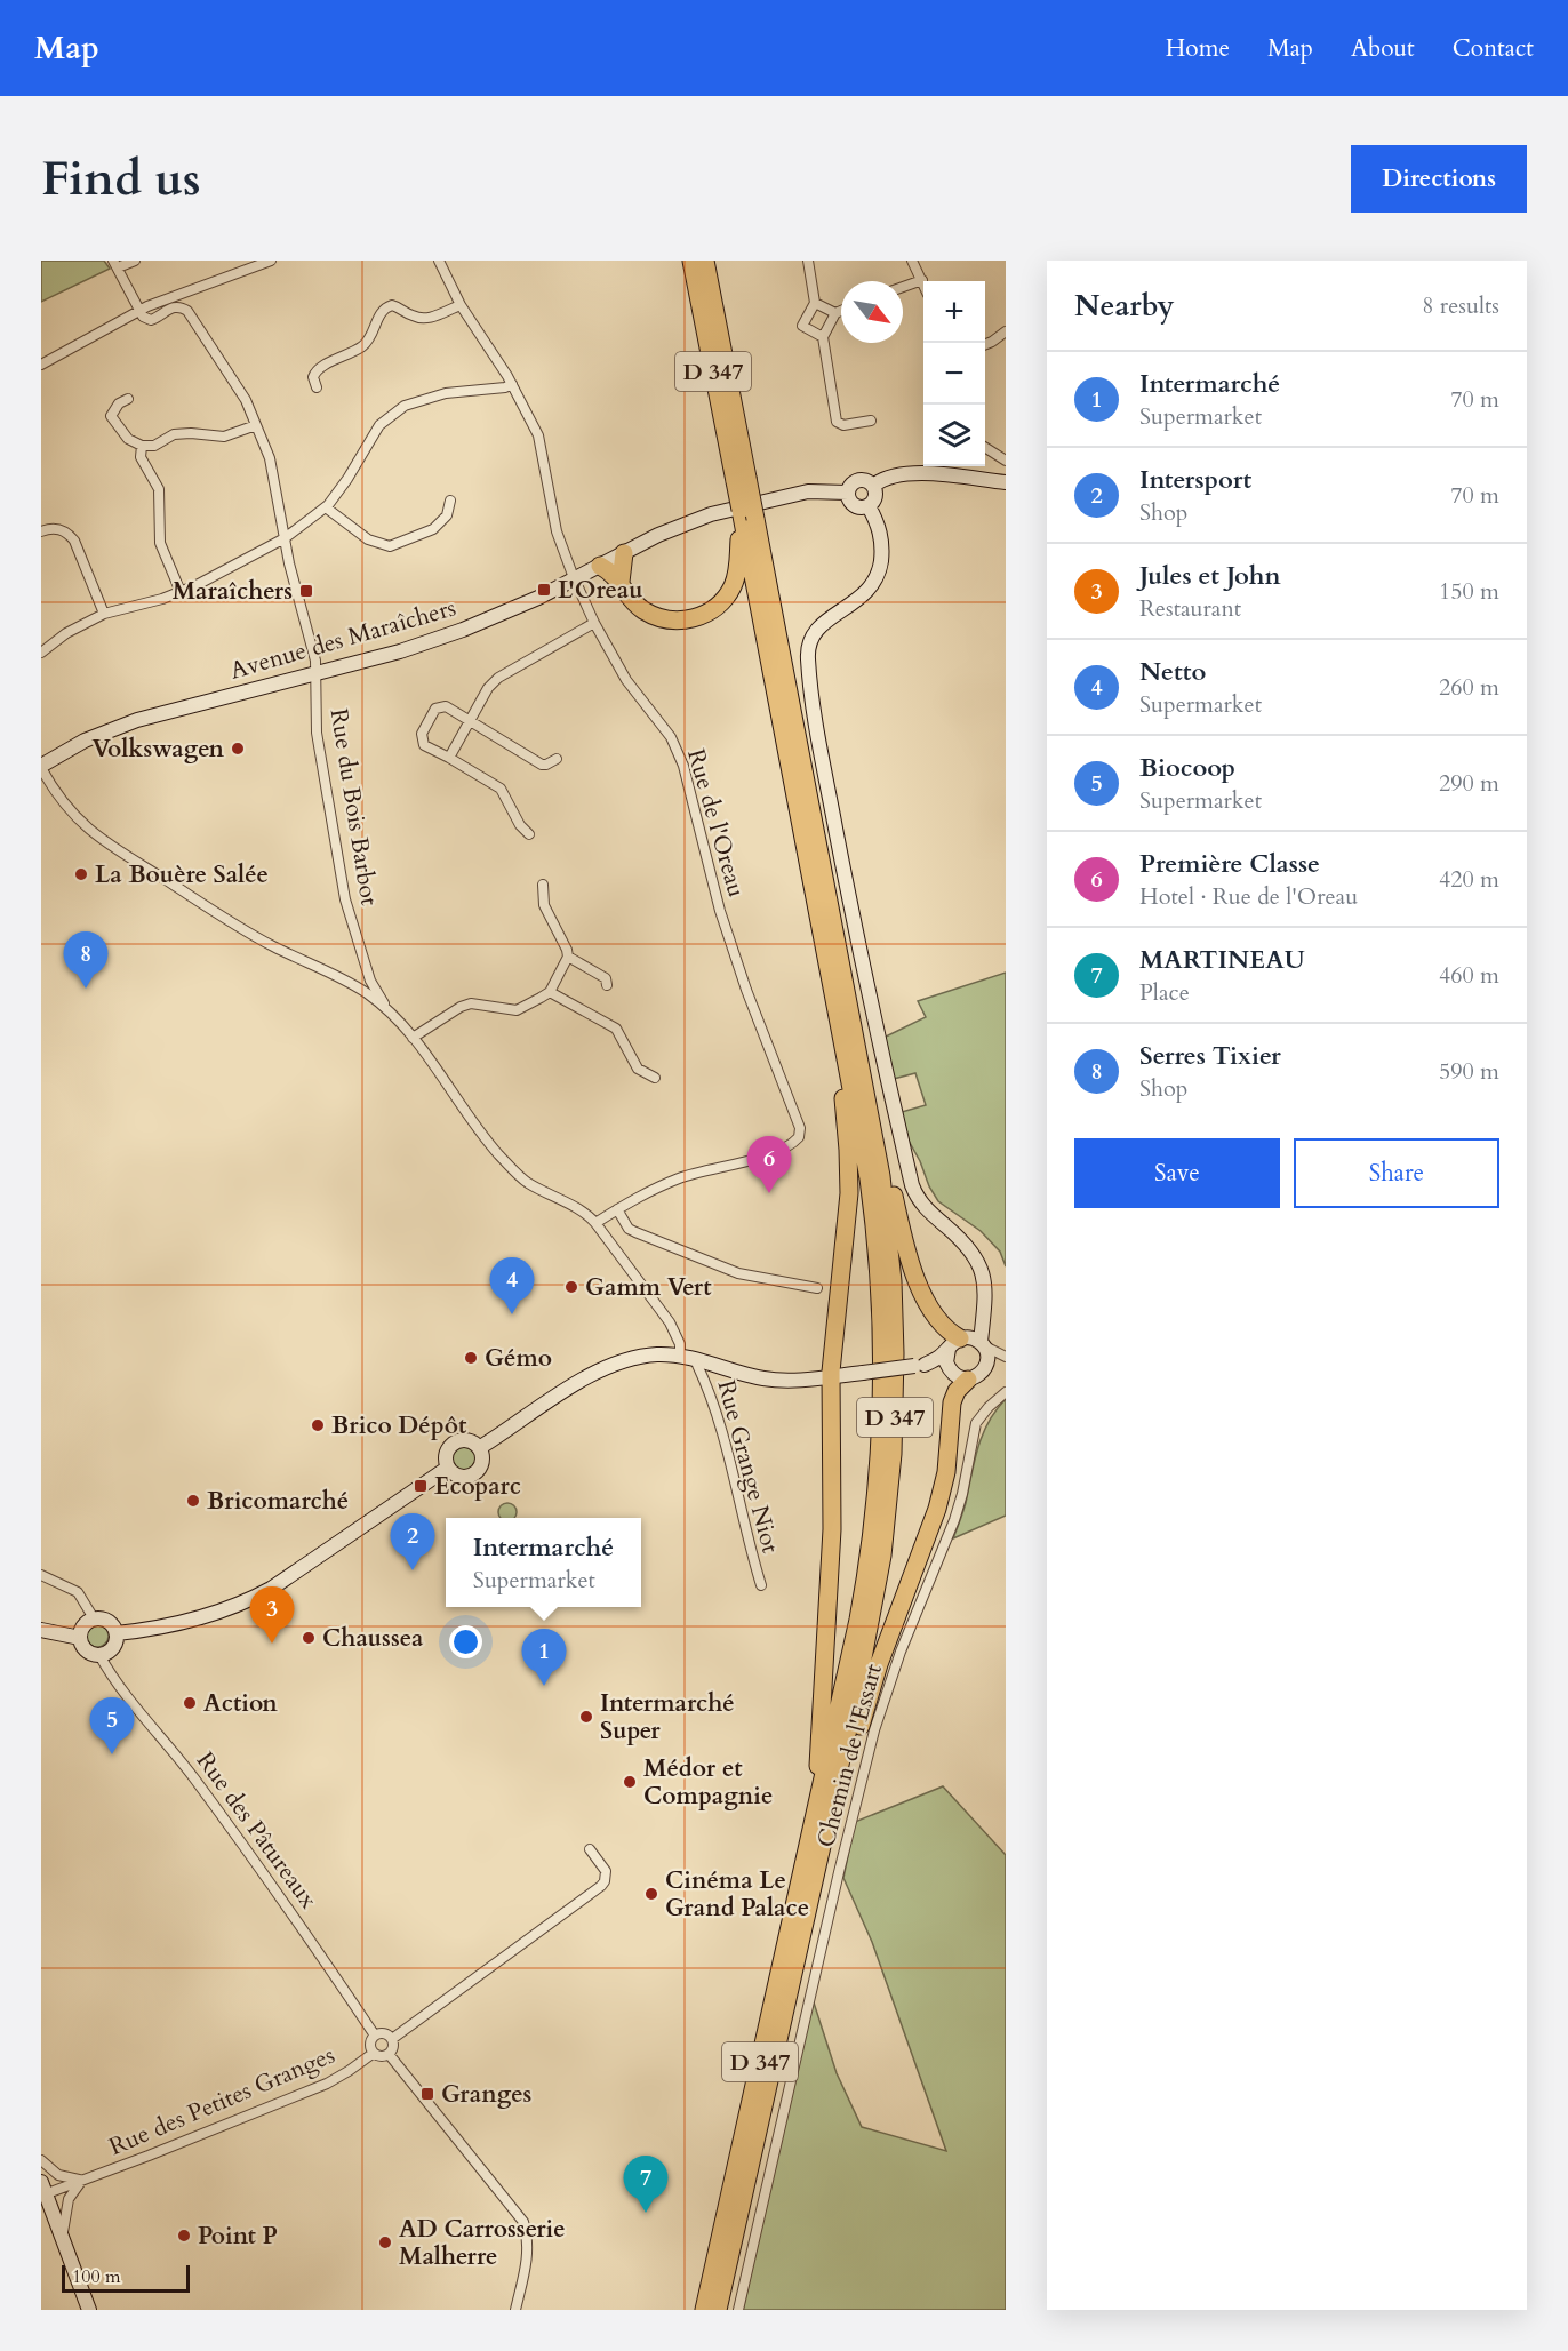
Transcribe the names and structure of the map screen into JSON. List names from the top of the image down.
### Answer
{
  "streets": {
    "highway": ["D 347"],
    "street": [
      "Avenue des Maraîchers",
      "Rue du Bois Barbot",
      "Rue de l'Oreau",
      "Rue Grange Niot",
      "Chemin de l'Essart",
      "Rue des Pâtureaux",
      "Rue des Petites Granges"
    ]
  },
  "crossings": [
    ["Avenue des Maraîchers", "Rue du Bois Barbot"],
    ["Avenue des Maraîchers", "Rue de l'Oreau"],
    ["Rue des Pâtureaux", "Rue des Petites Granges"]
  ],
  "places": {
    "transit": [
      "L'Oreau",
      "Maraîchers",
      "Ecoparc",
      "Granges"
    ],
    "other": [
      "Volkswagen",
      "La Bouère Salée",
      "Gamm Vert",
      "Gémo",
      "Brico Dépôt",
      "Bricomarché",
      "Chaussea",
      "Action",
      "Intermarché Super",
      "Médor et Compagnie",
      "Cinéma Le Grand Palace",
      "Point P",
      "AD Carrosserie Malherre"
    ]
  },
  "scale_bar": "100 m",
  "north": "bottom right",
  "page": {
    "header": "Map",
    "nav": [
      "Home",
      "Map",
      "About",
      "Contact"
    ],
    "buttons": [
      "Directions",
      ["Save", "Share"]
    ],
    "title": "Find us",
    "heading": ["Nearby", "8 results"],
    "map_buttons": ["+", "−"],
    "list": [
      {
        "mark": "1",
        "name": "Intermarché",
        "note": "Supermarket",
        "value": "70 m"
      },
      {
        "mark": "2",
        "name": "Intersport",
        "note": "Shop",
        "value": "70 m"
      },
      {
        "mark": "3",
        "name": "Jules et John",
        "note": "Restaurant",
        "value": "150 m"
      },
      {
        "mark": "4",
        "name": "Netto",
        "note": "Supermarket",
        "value": "260 m"
      },
      {
        "mark": "5",
        "name": "Biocoop",
        "note": "Supermarket",
        "value": "290 m"
      },
      {
        "mark": "6",
        "name": "Première Classe",
        "note": "Hotel · Rue de l'Oreau",
        "value": "420 m"
      },
      {
        "mark": "7",
        "name": "MARTINEAU",
        "note": "Place",
        "value": "460 m"
      },
      {
        "mark": "8",
        "name": "Serres Tixier",
        "note": "Shop",
        "value": "590 m"
      }
    ],
    "pins": [
      "8",
      "6",
      "4",
      "2",
      "3",
      "1",
      "5",
      "7"
    ],
    "popup": ["Intermarché", "Supermarket"],
    "scale": "100 m"
  }
}
